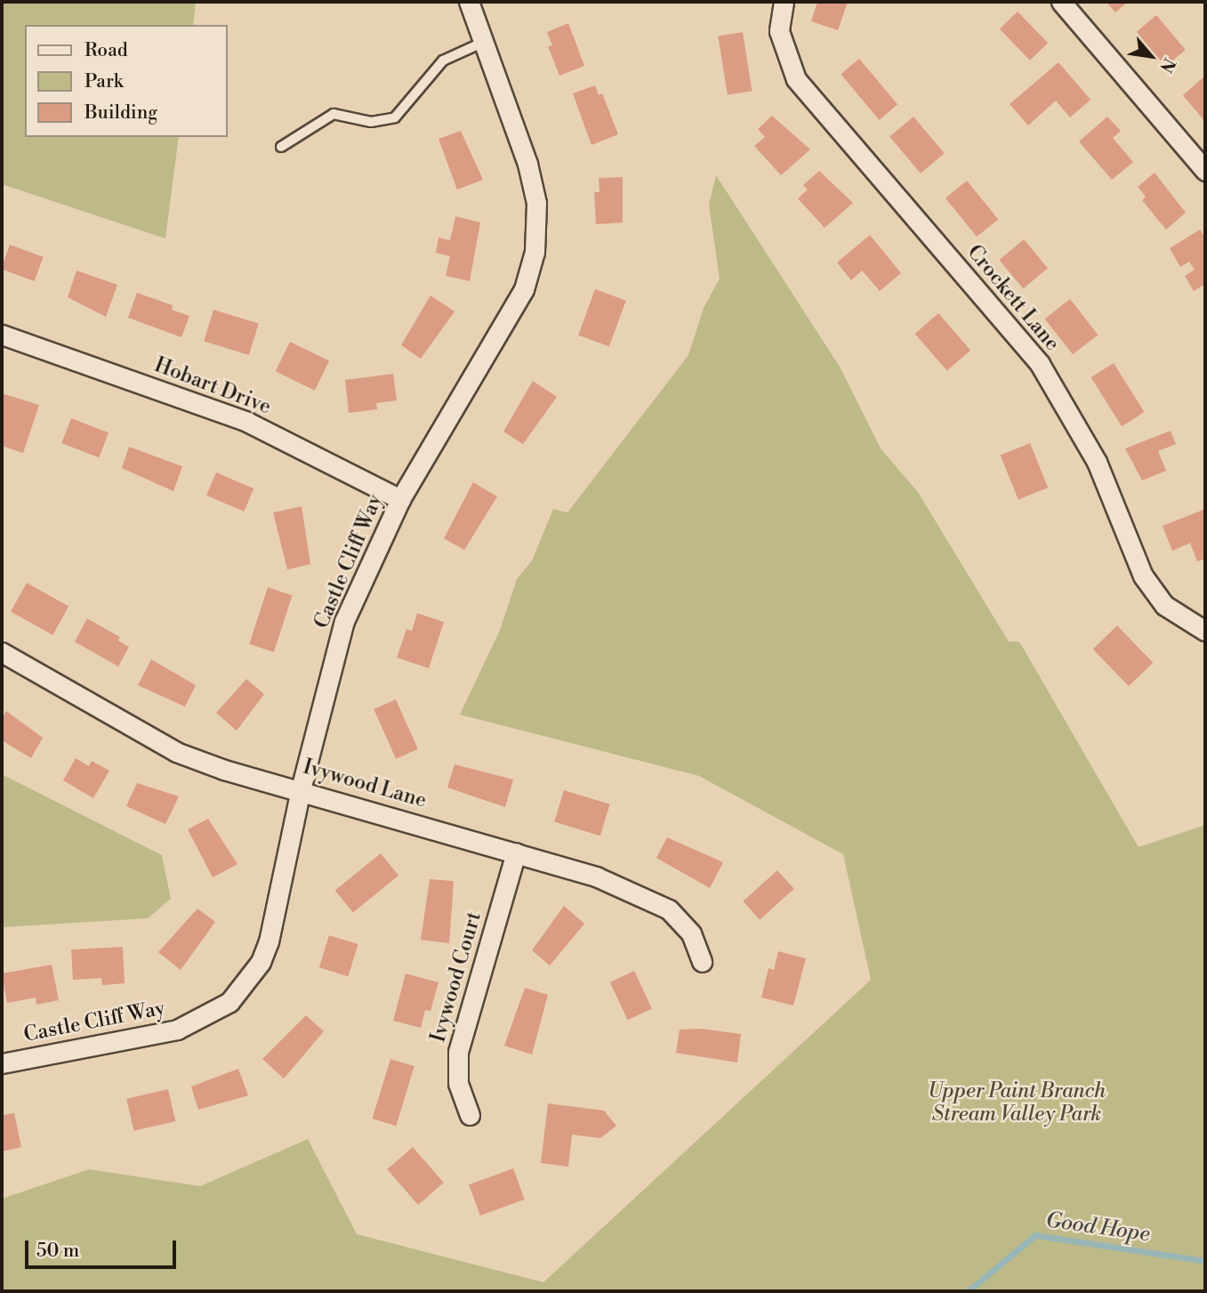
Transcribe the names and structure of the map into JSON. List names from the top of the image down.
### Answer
{
  "streets": {
    "street": [
      "Crockett Lane",
      "Hobart Drive",
      "Castle Cliff Way",
      "Ivywood Lane",
      "Ivywood Court"
    ]
  },
  "crossings": [
    ["Hobart Drive", "Castle Cliff Way"],
    ["Castle Cliff Way", "Ivywood Lane"],
    ["Ivywood Lane", "Ivywood Court"]
  ],
  "water": ["Good Hope"],
  "parks": ["Upper Paint Branch Stream Valley Park"],
  "legend": ["Road", "Park", "Building"],
  "scale_bar": "50 m",
  "north": "bottom right"
}
